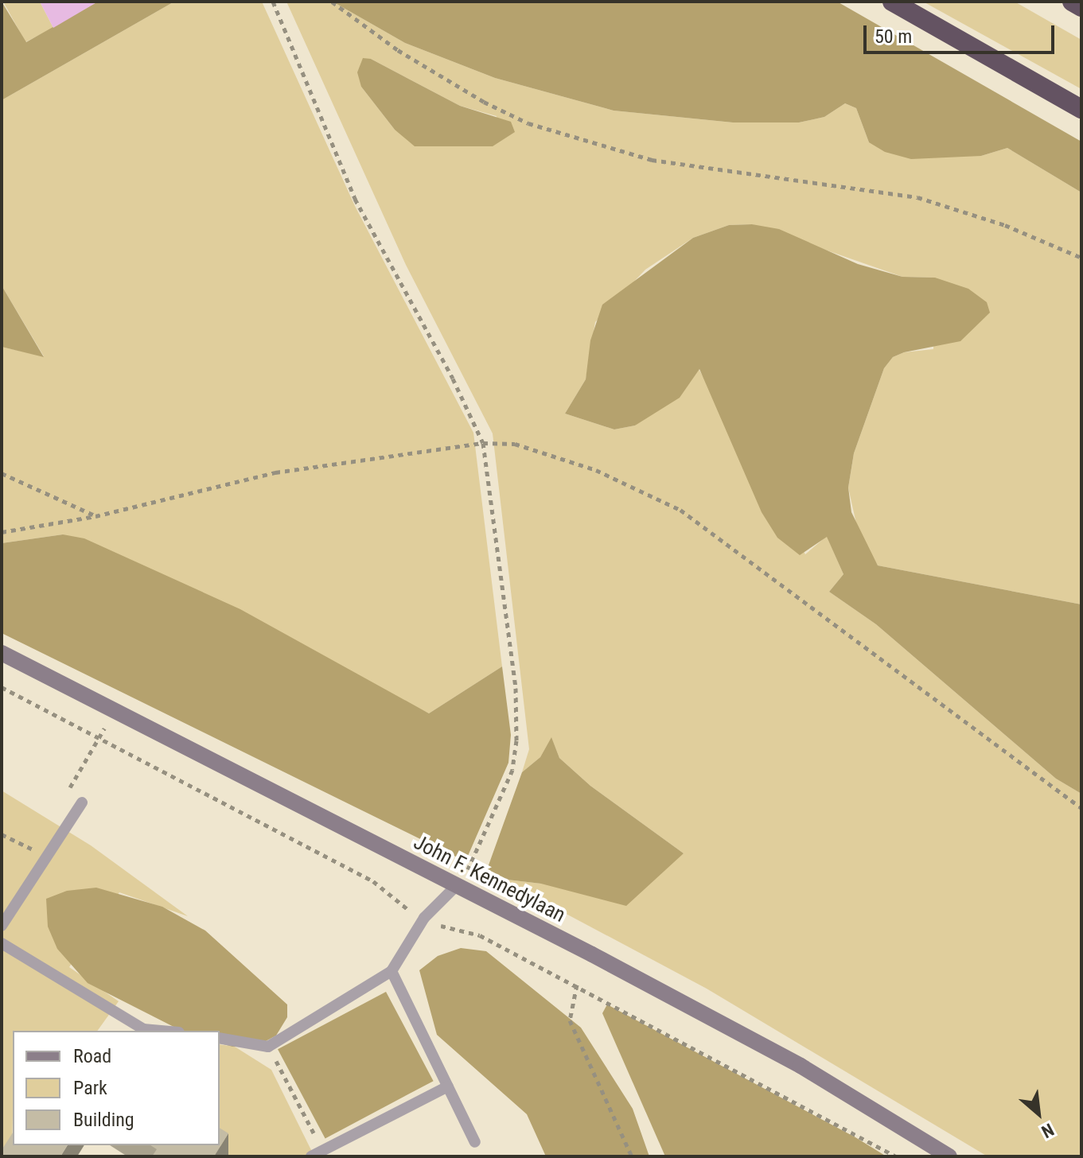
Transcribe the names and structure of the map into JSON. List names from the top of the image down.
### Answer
{
  "streets": {
    "street": ["John F. Kennedylaan"]
  },
  "legend": ["Road", "Park", "Building"],
  "scale_bar": "50 m",
  "north": "bottom right"
}
